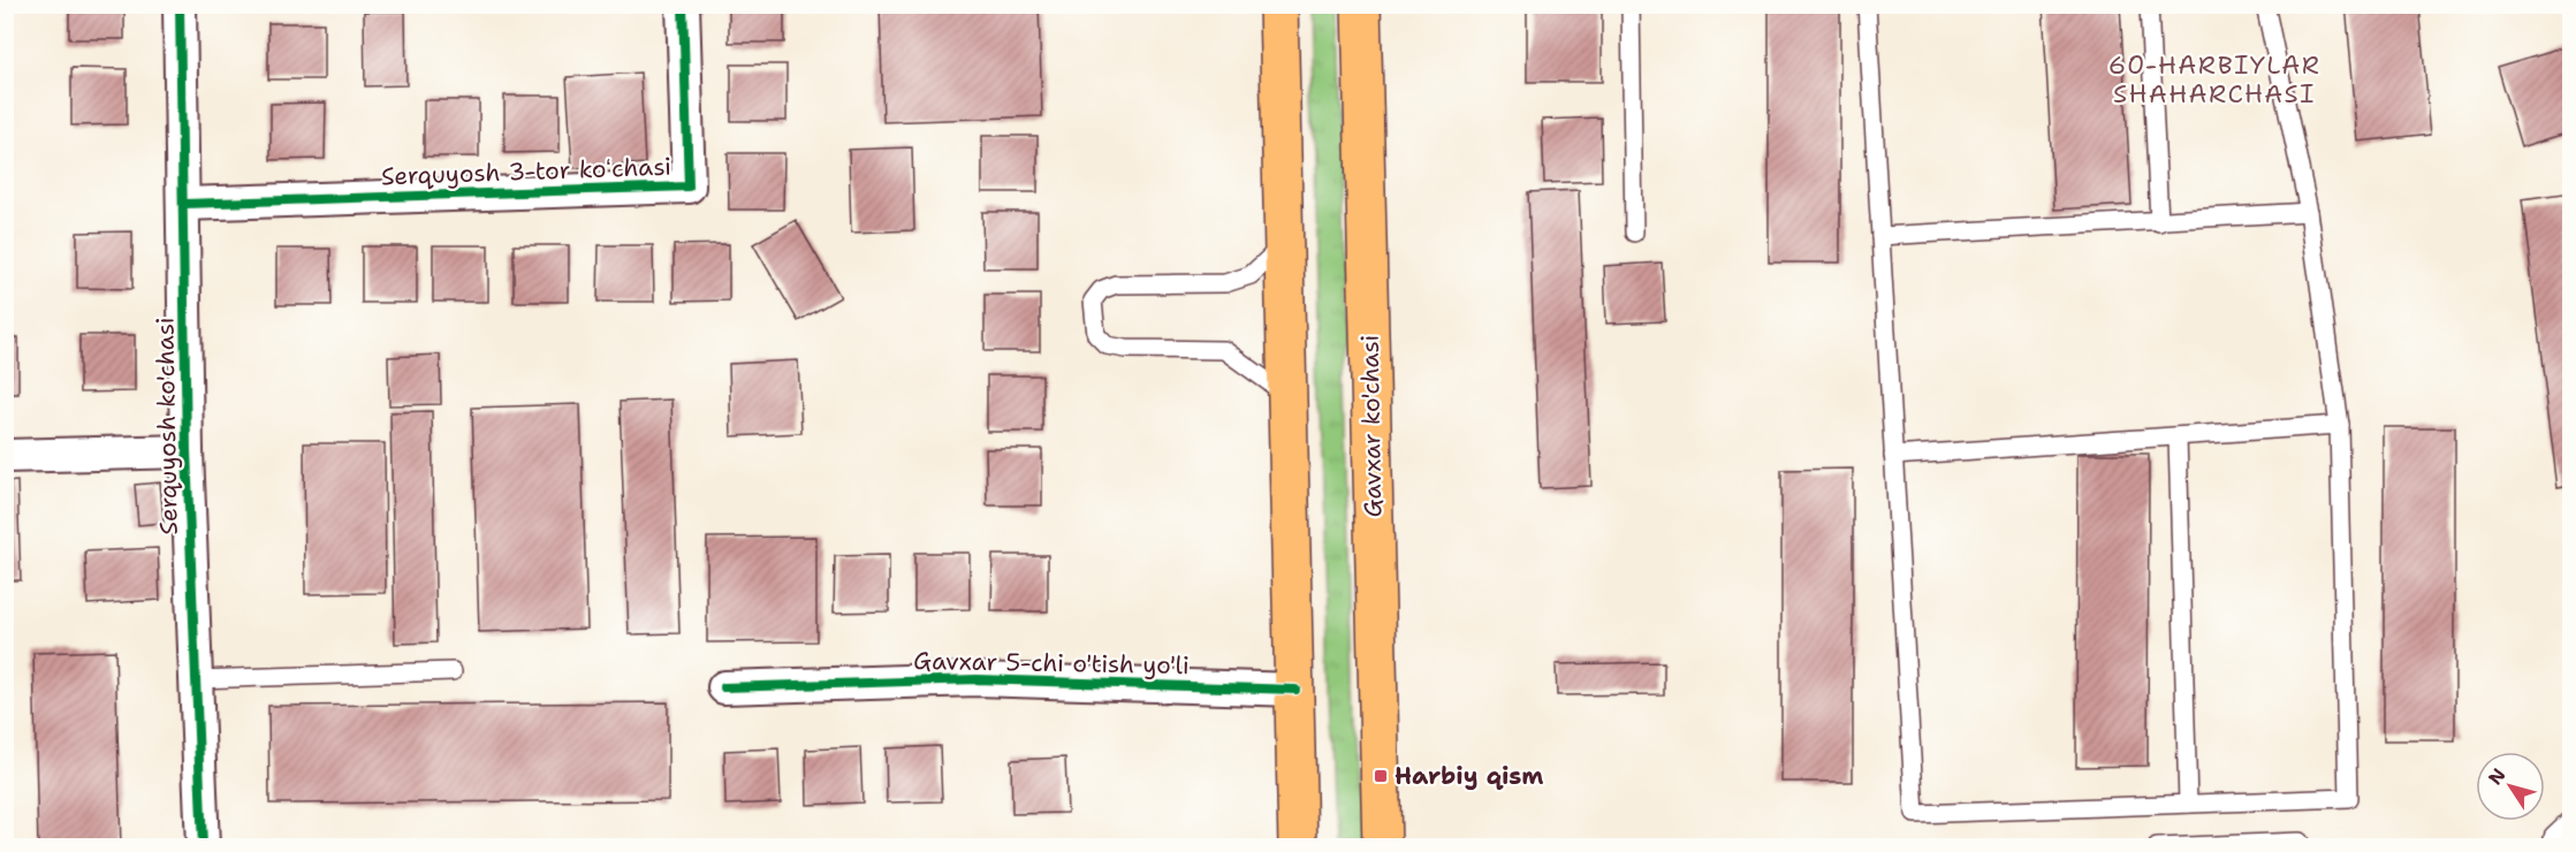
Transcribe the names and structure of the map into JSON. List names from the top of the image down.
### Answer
{
  "streets": {
    "main road": ["Gavxar ko'chasi"],
    "street": ["Serquyosh 3-tor koʻchasi", "Serquyosh ko'chasi", "Gavxar 5-chi o'tish yo'li"]
  },
  "crossings": [
    ["Serquyosh 3-tor koʻchasi", "Serquyosh ko'chasi"]
  ],
  "districts": ["60-HARBIYLAR SHAHARCHASI"],
  "places": {
    "transit": ["Harbiy qism"]
  },
  "north": "top left"
}
